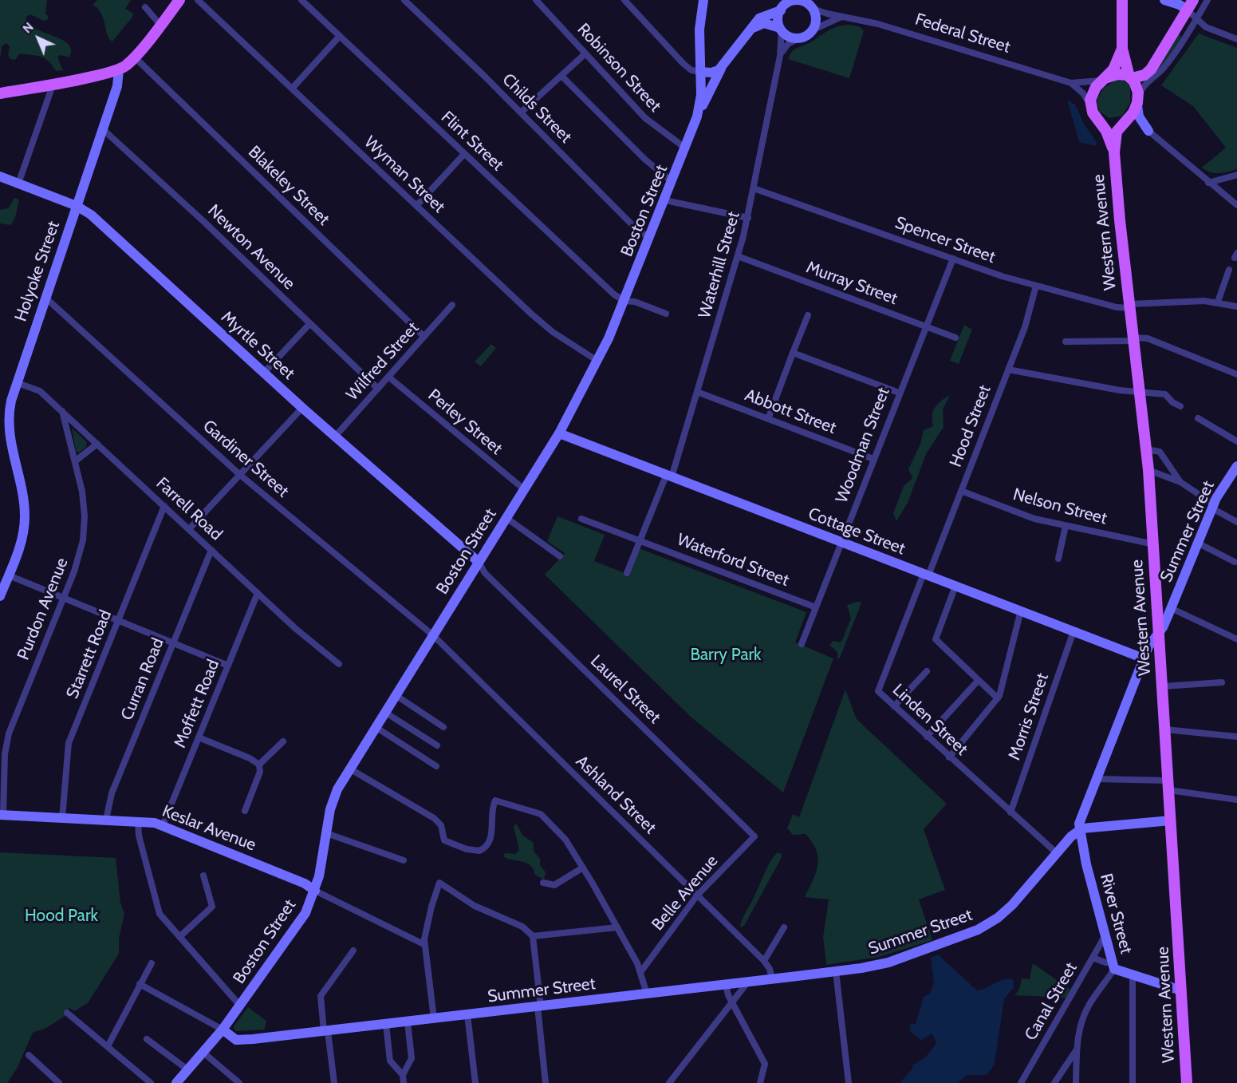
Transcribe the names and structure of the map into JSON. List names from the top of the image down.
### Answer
{
  "streets": {
    "main road": [
      "Boston Street",
      "Western Avenue",
      "Holyoke Street",
      "Myrtle Street",
      "Cottage Street",
      "Summer Street",
      "Keslar Avenue",
      "River Street"
    ],
    "street": [
      "Federal Street",
      "Robinson Street",
      "Childs Street",
      "Flint Street",
      "Wyman Street",
      "Blakeley Street",
      "Spencer Street",
      "Newton Avenue",
      "Waterhill Street",
      "Murray Street",
      "Wilfred Street",
      "Abbott Street",
      "Perley Street",
      "Hood Street",
      "Woodman Street",
      "Gardiner Street",
      "Nelson Street",
      "Farrell Road",
      "Waterford Street",
      "Purdon Avenue",
      "Starrett Road",
      "Curran Road",
      "Laurel Street",
      "Moffett Road",
      "Morris Street",
      "Linden Street",
      "Ashland Street",
      "Belle Avenue",
      "Canal Street"
    ]
  },
  "crossings": [
    ["Federal Street", "Western Avenue"],
    ["Federal Street", "Waterhill Street"],
    ["Robinson Street", "Boston Street"],
    ["Childs Street", "Boston Street"],
    ["Flint Street", "Boston Street"],
    ["Wyman Street", "Boston Street"],
    ["Blakeley Street", "Wilfred Street"],
    ["Boston Street", "Myrtle Street"],
    ["Boston Street", "Perley Street"],
    ["Boston Street", "Gardiner Street"],
    ["Boston Street", "Cottage Street"],
    ["Boston Street", "Summer Street"],
    ["Boston Street", "Laurel Street"],
    ["Boston Street", "Ashland Street"],
    ["Boston Street", "Keslar Avenue"],
    ["Western Avenue", "Spencer Street"],
    ["Western Avenue", "Nelson Street"],
    ["Western Avenue", "Summer Street"],
    ["Spencer Street", "Waterhill Street"],
    ["Spencer Street", "Hood Street"],
    ["Spencer Street", "Woodman Street"],
    ["Newton Avenue", "Holyoke Street"],
    ["Newton Avenue", "Wilfred Street"],
    ["Waterhill Street", "Murray Street"],
    ["Waterhill Street", "Abbott Street"],
    ["Waterhill Street", "Cottage Street"],
    ["Waterhill Street", "Waterford Street"],
    ["Holyoke Street", "Myrtle Street"],
    ["Holyoke Street", "Gardiner Street"],
    ["Holyoke Street", "Farrell Road"],
    ["Murray Street", "Woodman Street"],
    ["Myrtle Street", "Wilfred Street"],
    ["Myrtle Street", "Laurel Street"],
    ["Wilfred Street", "Perley Street"],
    ["Abbott Street", "Woodman Street"],
    ["Hood Street", "Nelson Street"],
    ["Hood Street", "Cottage Street"],
    ["Hood Street", "Linden Street"],
    ["Woodman Street", "Cottage Street"],
    ["Woodman Street", "Waterford Street"],
    ["Gardiner Street", "Ashland Street"],
    ["Farrell Road", "Purdon Avenue"],
    ["Farrell Road", "Starrett Road"],
    ["Farrell Road", "Curran Road"],
    ["Farrell Road", "Moffett Road"],
    ["Cottage Street", "Summer Street"],
    ["Cottage Street", "Morris Street"],
    ["Cottage Street", "Linden Street"],
    ["Summer Street", "Linden Street"],
    ["Summer Street", "Ashland Street"],
    ["Summer Street", "River Street"],
    ["Purdon Avenue", "Keslar Avenue"],
    ["Starrett Road", "Keslar Avenue"],
    ["Curran Road", "Keslar Avenue"],
    ["Laurel Street", "Belle Avenue"],
    ["Moffett Road", "Keslar Avenue"],
    ["Morris Street", "Linden Street"],
    ["Ashland Street", "Belle Avenue"],
    ["River Street", "Canal Street"]
  ],
  "parks": ["Barry Park", "Hood Park"],
  "north": "top left"
}
